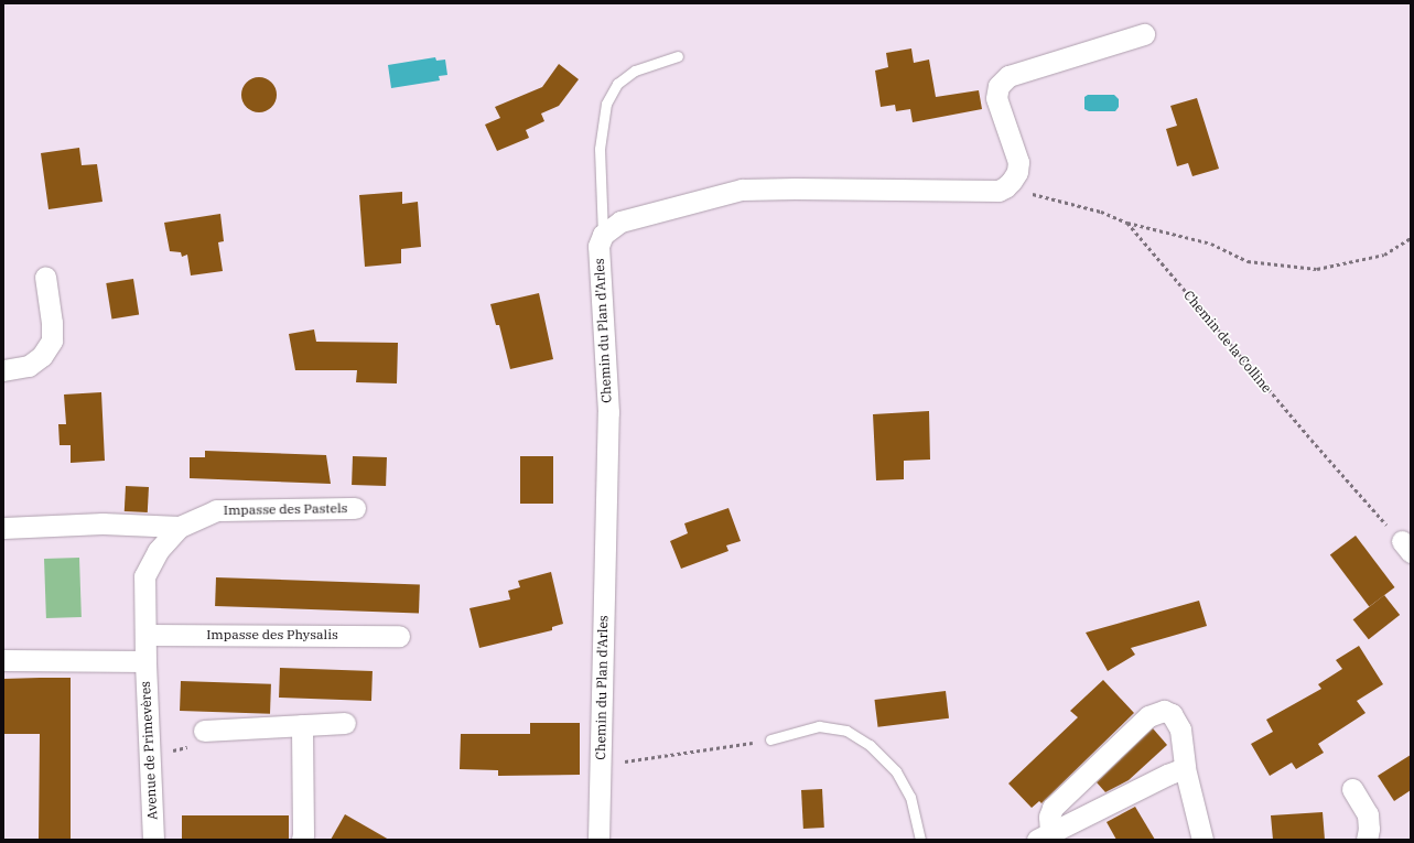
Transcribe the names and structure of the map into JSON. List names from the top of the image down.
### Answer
{
  "streets": {
    "street": [
      "Chemin du Plan d'Arles",
      "Impasse des Pastels",
      "Impasse des Physalis",
      "Avenue de Primevères"
    ],
    "path": ["Chemin de la Colline"]
  },
  "crossings": [
    ["Impasse des Pastels", "Impasse des Physalis"],
    ["Impasse des Pastels", "Avenue de Primevères"]
  ]
}
